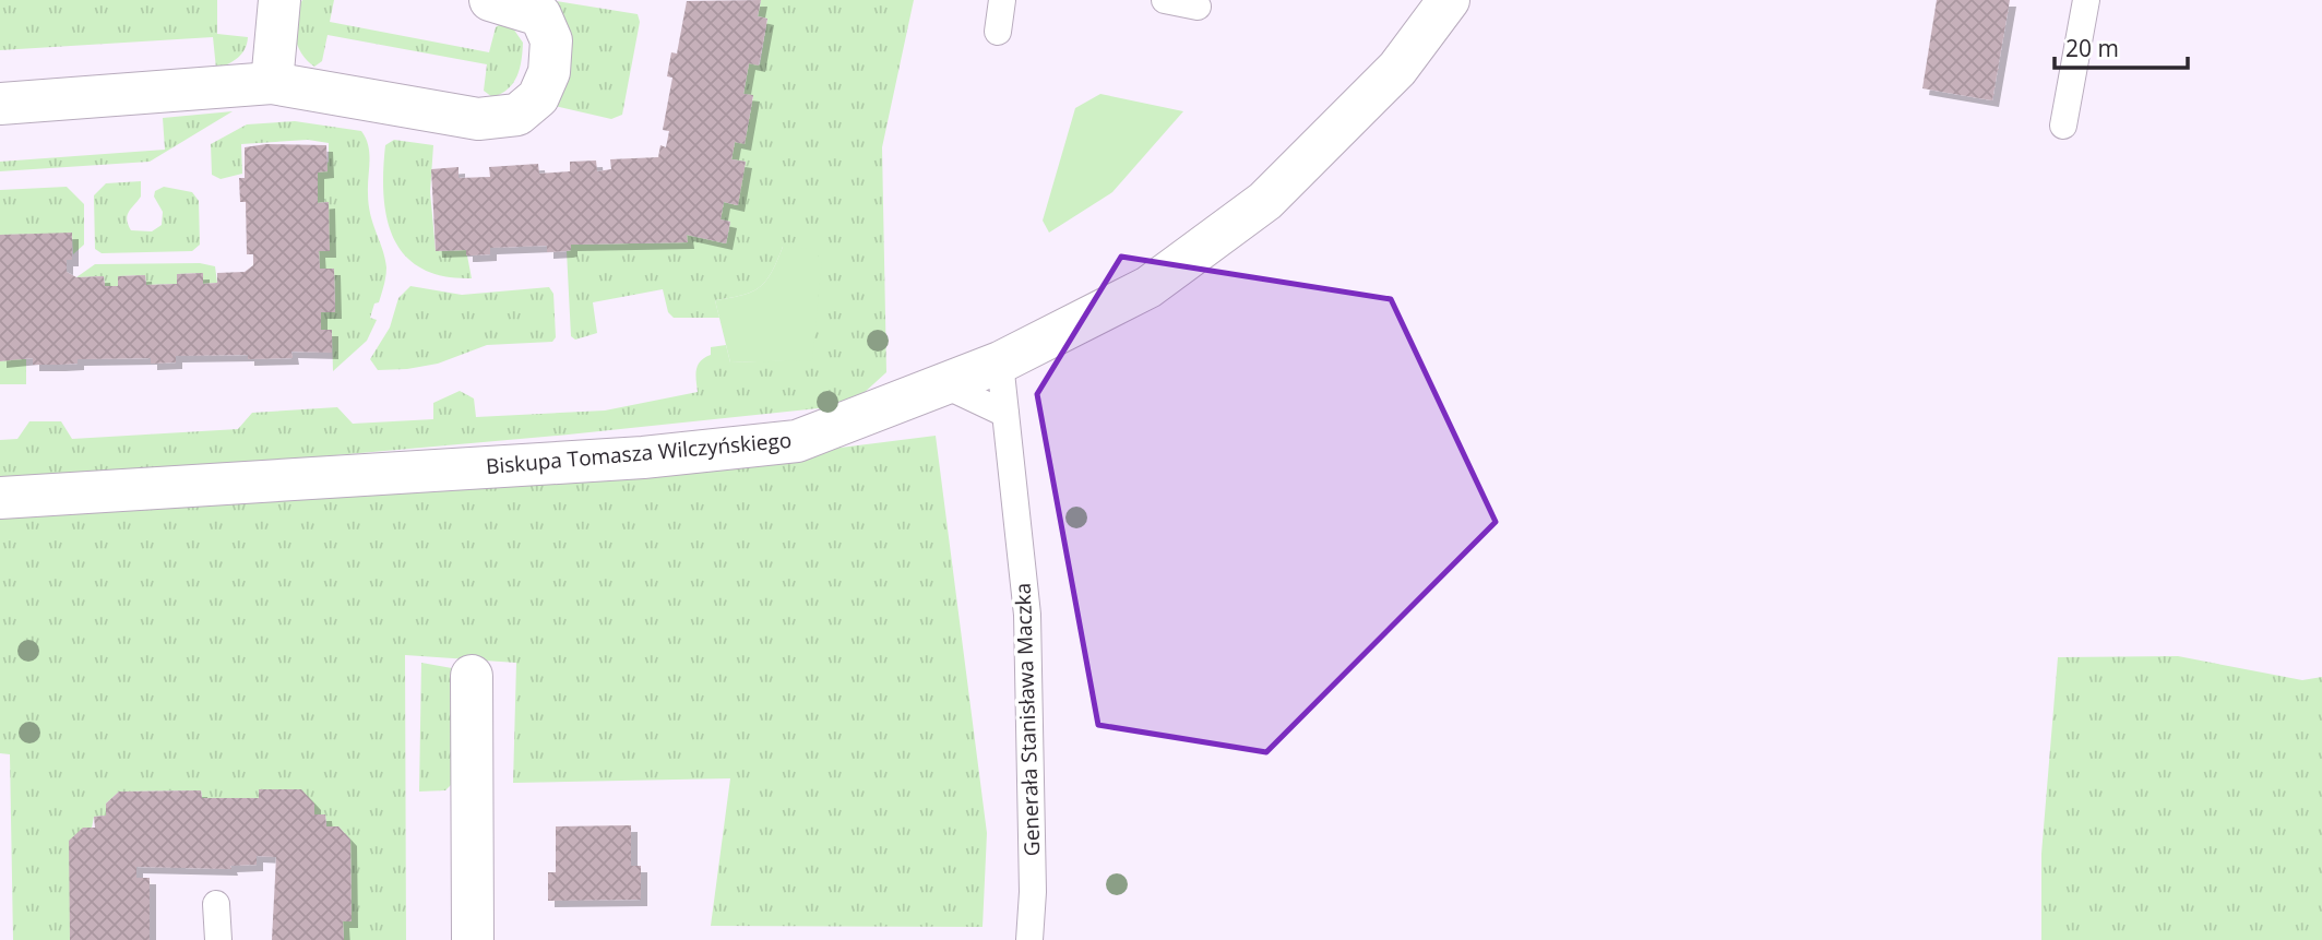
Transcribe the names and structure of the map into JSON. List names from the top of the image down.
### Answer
{
  "streets": {
    "street": ["Biskupa Tomasza Wilczyńskiego"],
    "lane": ["Generała Stanisława Maczka"]
  },
  "crossings": [
    ["Biskupa Tomasza Wilczyńskiego", "Generała Stanisława Maczka"]
  ],
  "scale_bar": "20 m"
}
